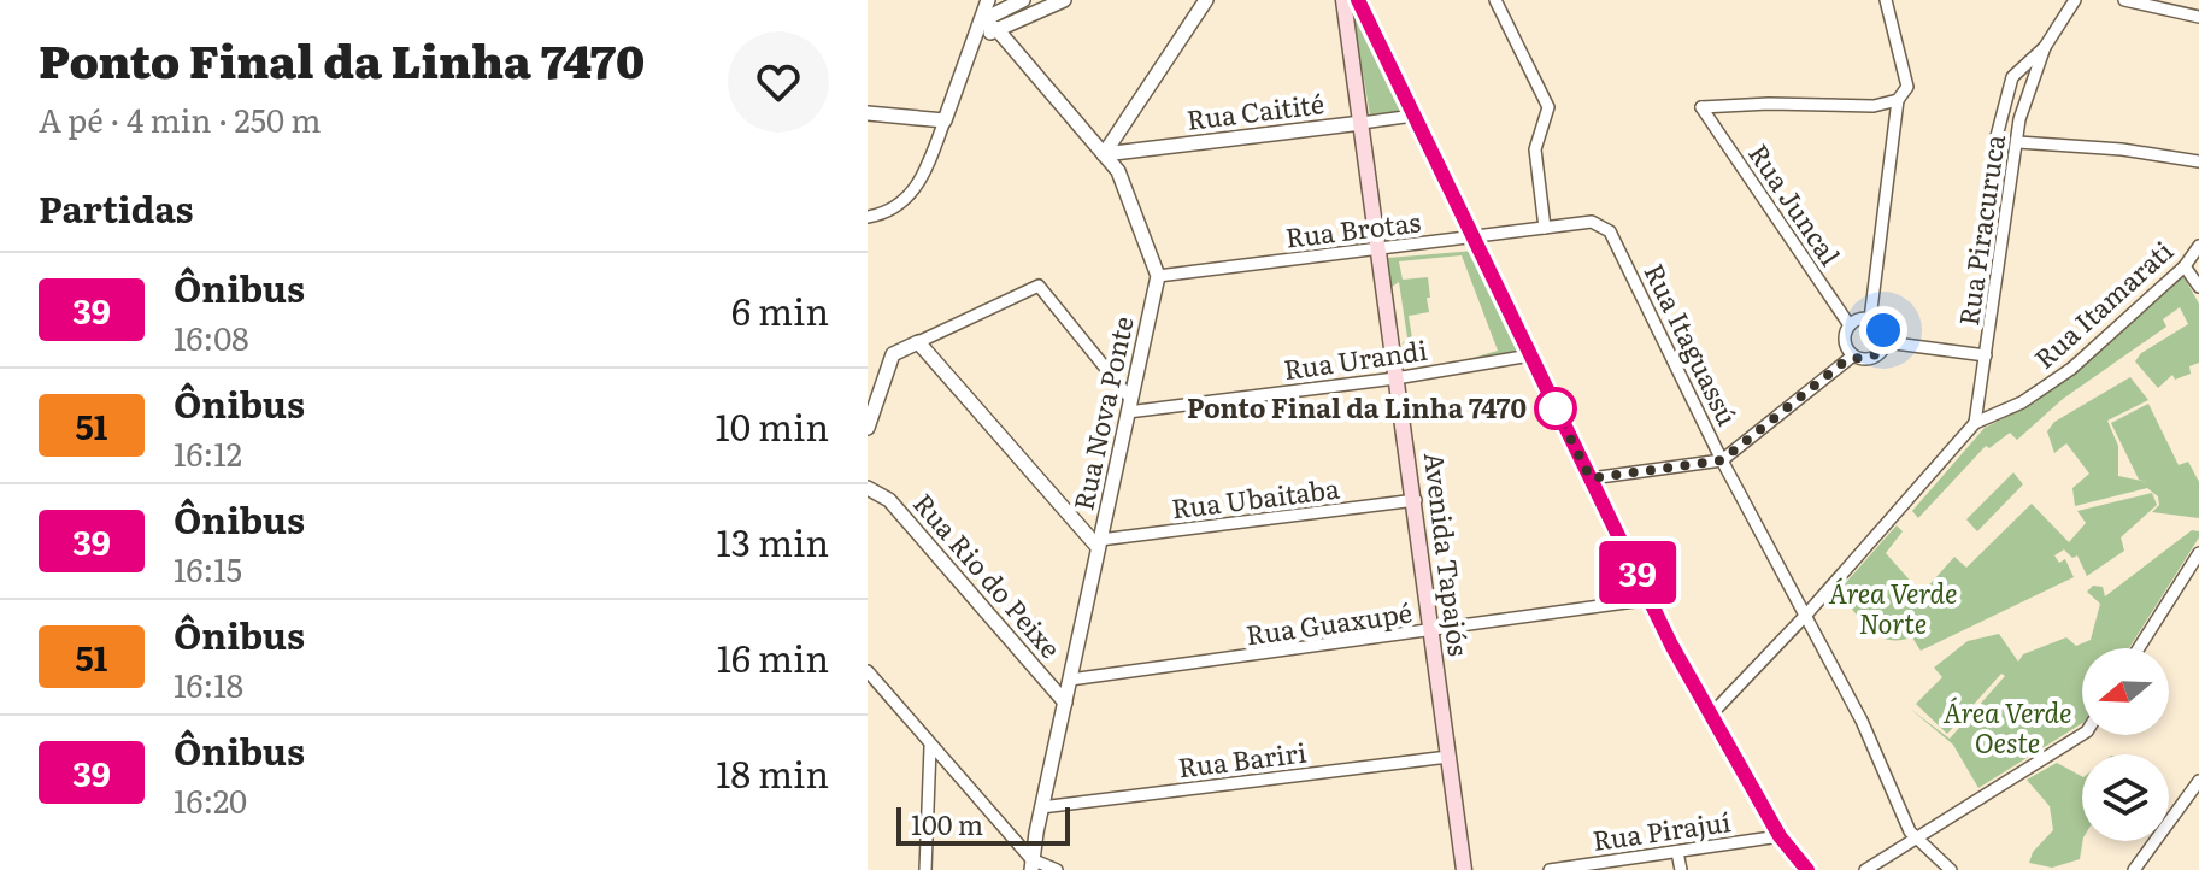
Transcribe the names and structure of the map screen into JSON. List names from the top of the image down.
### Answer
{
  "streets": {
    "main road": ["Avenida Tapajós"],
    "street": [
      "Rua Caitité",
      "Rua Juncal",
      "Rua Brotas",
      "Rua Piracuruca",
      "Rua Itamarati",
      "Rua Itaguassú",
      "Rua Urandi",
      "Rua Nova Ponte",
      "Rua Ubaitaba",
      "Rua Rio do Peixe",
      "Rua Guaxupé",
      "Rua Bariri",
      "Rua Pirajuí"
    ]
  },
  "crossings": [
    ["Rua Caitité", "Avenida Tapajós"],
    ["Rua Brotas", "Rua Itaguassú"],
    ["Rua Brotas", "Rua Nova Ponte"],
    ["Rua Brotas", "Avenida Tapajós"],
    ["Rua Piracuruca", "Rua Itamarati"],
    ["Rua Itamarati", "Rua Itaguassú"],
    ["Rua Urandi", "Rua Nova Ponte"],
    ["Rua Urandi", "Avenida Tapajós"],
    ["Rua Nova Ponte", "Rua Ubaitaba"],
    ["Rua Nova Ponte", "Rua Rio do Peixe"],
    ["Rua Nova Ponte", "Rua Guaxupé"],
    ["Rua Nova Ponte", "Rua Bariri"],
    ["Rua Ubaitaba", "Avenida Tapajós"],
    ["Avenida Tapajós", "Rua Guaxupé"],
    ["Avenida Tapajós", "Rua Bariri"]
  ],
  "parks": ["Área Verde Norte", "Área Verde Oeste"],
  "places": ["Ponto Final da Linha 7470"],
  "lines": ["bus line 39"],
  "scale_bar": "100 m",
  "north": "left",
  "page": {
    "heading": [
      ["Ponto Final da Linha 7470", "A pé · 4 min · 250 m"],
      "Partidas"
    ],
    "on_map": "39",
    "list": [
      {
        "mark": "39",
        "name": "Ônibus",
        "note": "16:08",
        "value": "6 min"
      },
      {
        "mark": "51",
        "name": "Ônibus",
        "note": "16:12",
        "value": "10 min"
      },
      {
        "mark": "39",
        "name": "Ônibus",
        "note": "16:15",
        "value": "13 min"
      },
      {
        "mark": "51",
        "name": "Ônibus",
        "note": "16:18",
        "value": "16 min"
      },
      {
        "mark": "39",
        "name": "Ônibus",
        "note": "16:20",
        "value": "18 min"
      }
    ],
    "scale": "100 m"
  }
}
